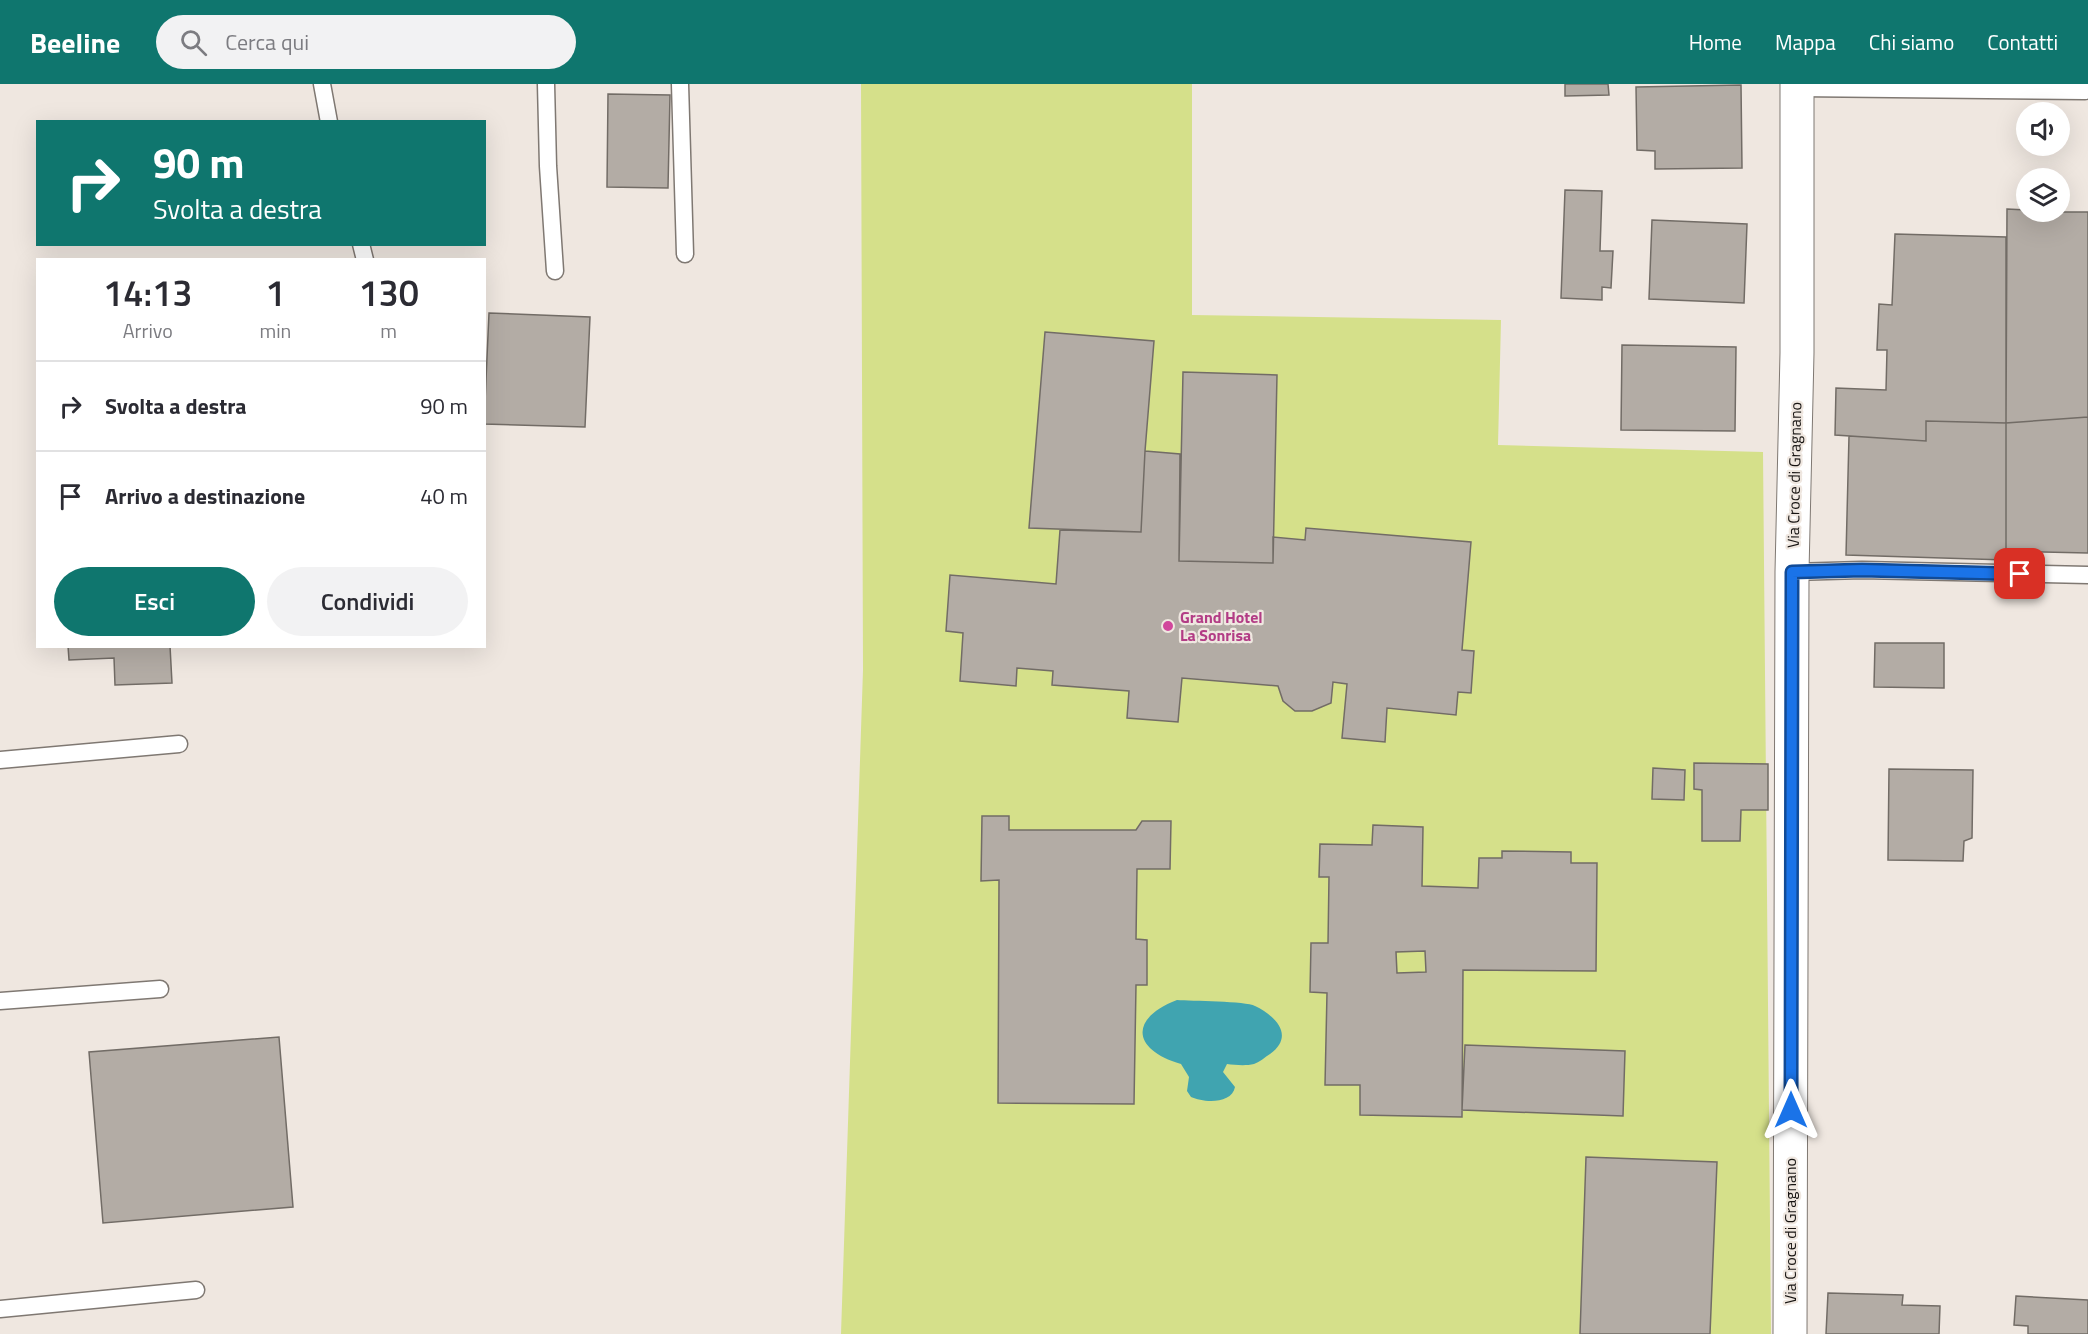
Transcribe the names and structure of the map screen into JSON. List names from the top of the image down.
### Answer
{
  "streets": {
    "street": ["Via Croce di Gragnano"]
  },
  "places": ["Grand Hotel La Sonrisa"],
  "page": {
    "header": "Beeline",
    "search": "Cerca qui",
    "nav": [
      "Home",
      "Mappa",
      "Chi siamo",
      "Contatti"
    ],
    "turn": ["90 m", "Svolta a destra"],
    "eta": [
      "14:13",
      "Arrivo",
      "1",
      "min",
      "130",
      "m"
    ],
    "list": [
      {
        "name": "Svolta a destra",
        "value": "90 m"
      },
      {
        "name": "Arrivo a destinazione",
        "value": "40 m"
      }
    ],
    "buttons": ["Esci", "Condividi"]
  }
}
